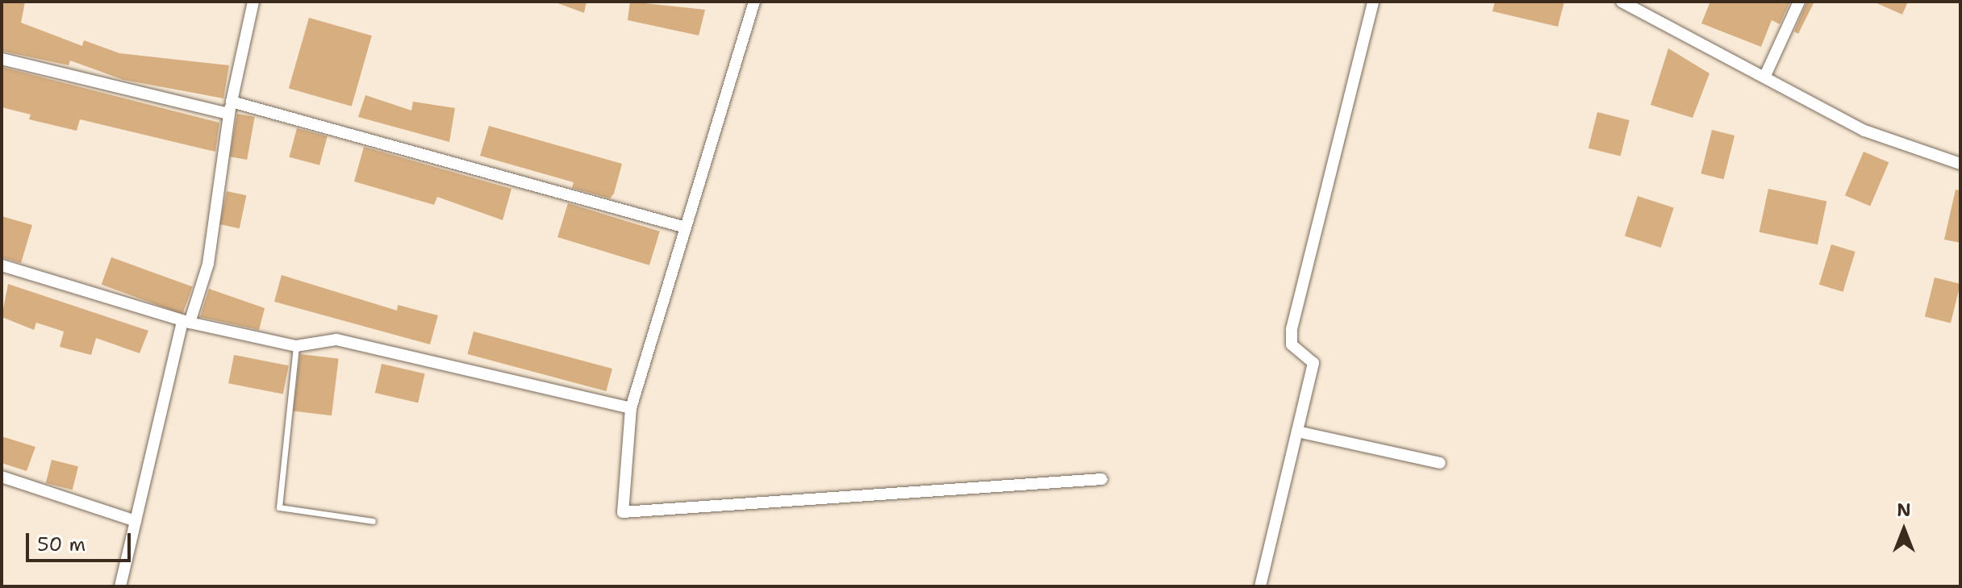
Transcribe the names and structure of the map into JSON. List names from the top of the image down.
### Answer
{
  "scale_bar": "50 m",
  "north": "top"
}
